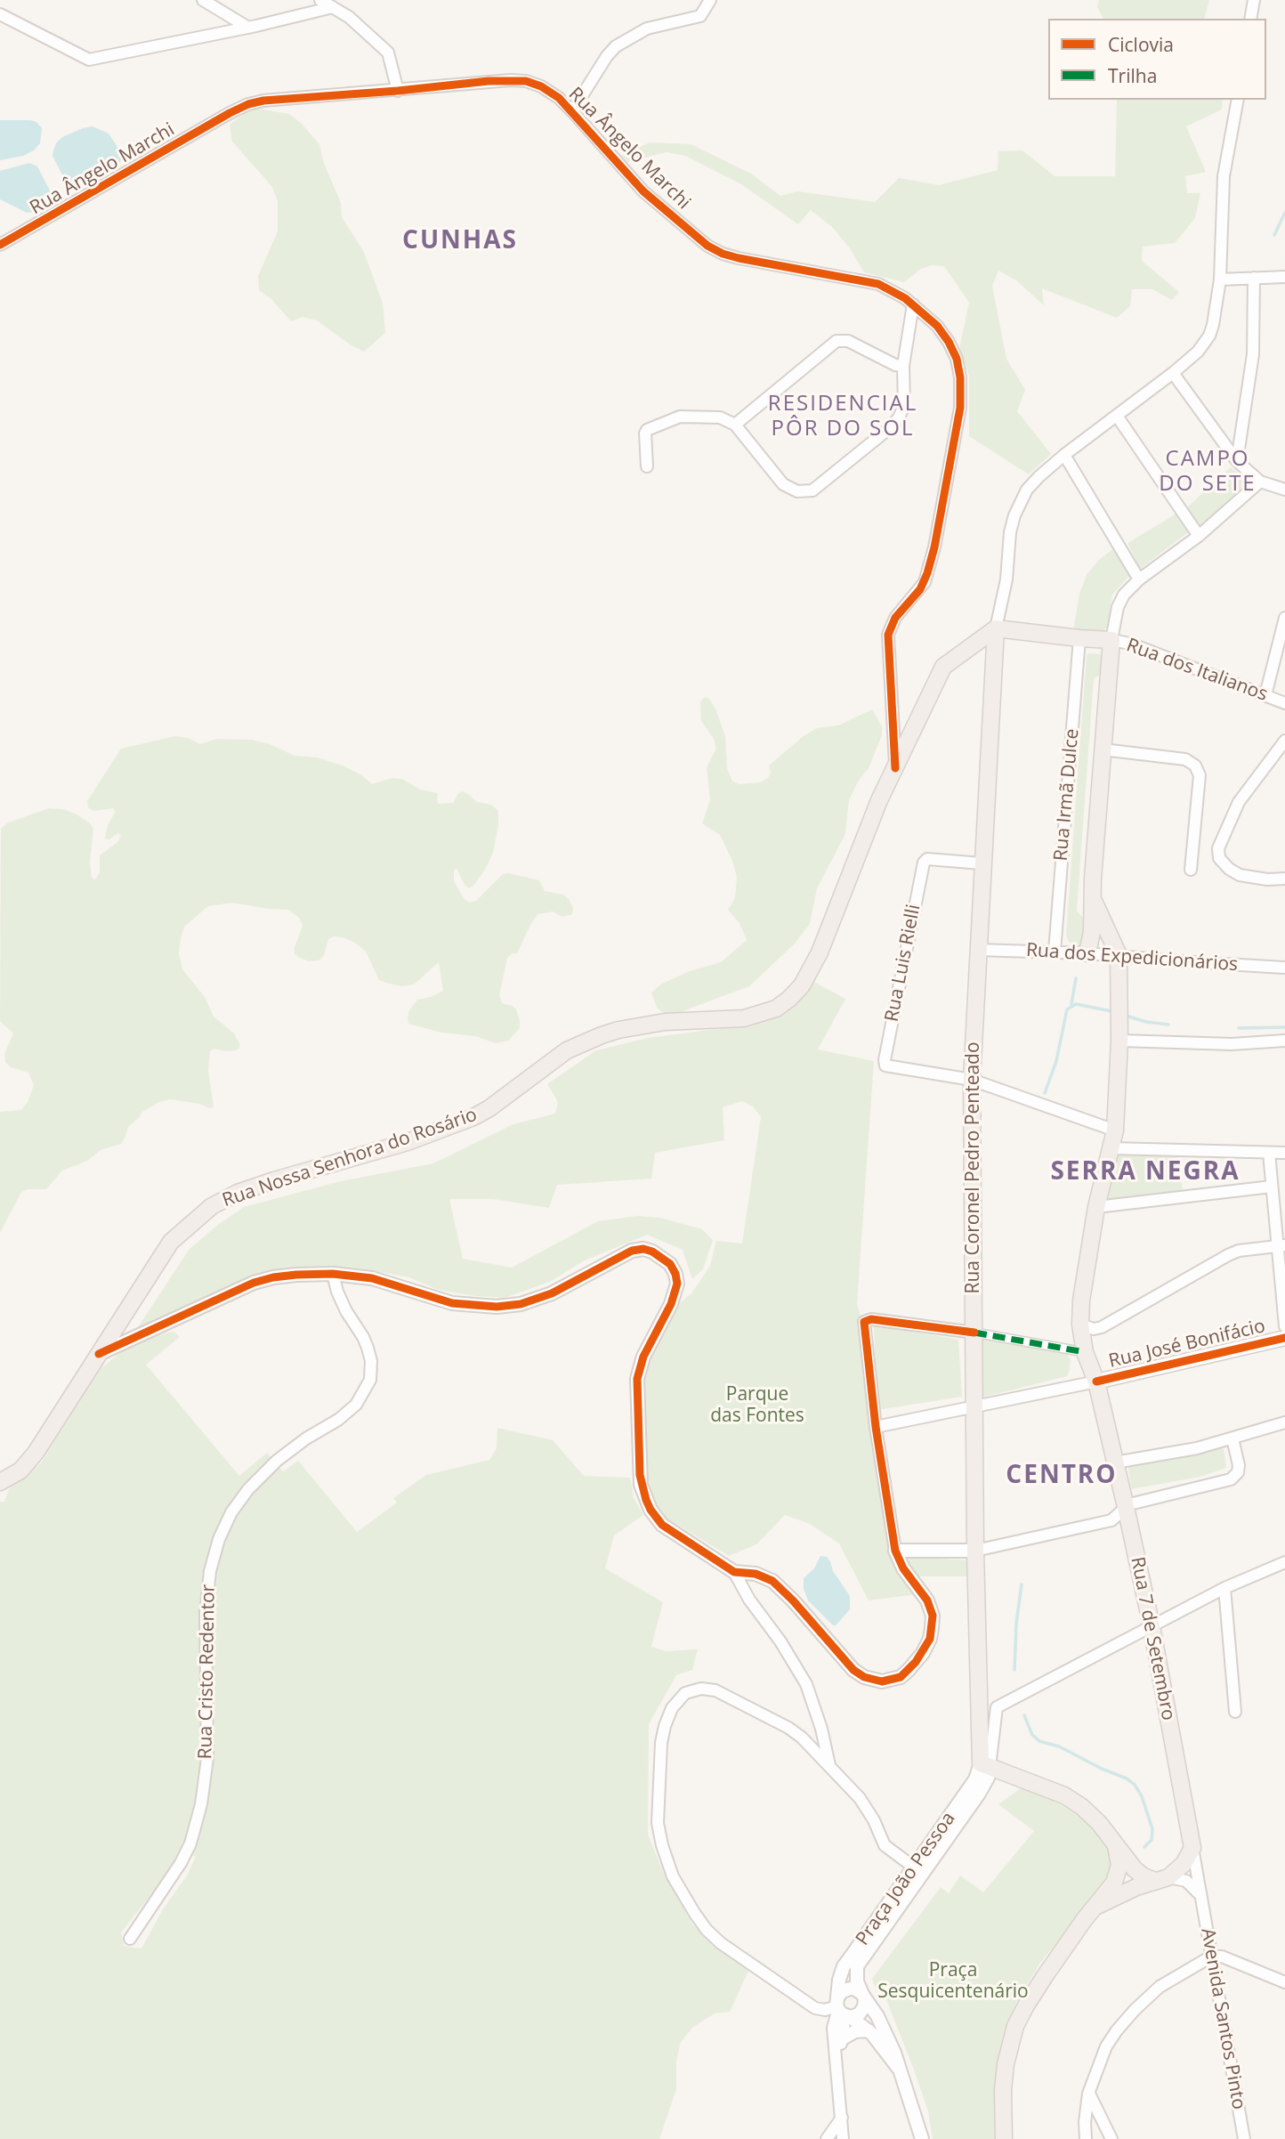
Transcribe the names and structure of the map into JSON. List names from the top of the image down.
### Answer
{
  "streets": {
    "main road": [
      "Rua dos Italianos",
      "Rua Nossa Senhora do Rosário",
      "Rua Coronel Pedro Penteado",
      "Rua José Bonifácio",
      "Rua 7 de Setembro"
    ],
    "street": [
      "Rua Ângelo Marchi",
      "Rua Irmã Dulce",
      "Rua dos Expedicionários",
      "Rua Luis Rielli",
      "Rua Cristo Redentor",
      "Praça João Pessoa",
      "Avenida Santos Pinto"
    ]
  },
  "crossings": [
    ["Rua Ângelo Marchi", "Rua Nossa Senhora do Rosário"],
    ["Rua dos Italianos", "Rua Irmã Dulce"],
    ["Rua dos Italianos", "Rua Nossa Senhora do Rosário"],
    ["Rua dos Italianos", "Rua Coronel Pedro Penteado"],
    ["Rua Irmã Dulce", "Rua dos Expedicionários"],
    ["Rua dos Expedicionários", "Rua Coronel Pedro Penteado"],
    ["Rua dos Expedicionários", "Rua 7 de Setembro"],
    ["Rua Luis Rielli", "Rua Coronel Pedro Penteado"],
    ["Rua Nossa Senhora do Rosário", "Rua Coronel Pedro Penteado"],
    ["Rua Coronel Pedro Penteado", "Praça João Pessoa"],
    ["Rua José Bonifácio", "Rua 7 de Setembro"],
    ["Rua 7 de Setembro", "Avenida Santos Pinto"]
  ],
  "districts": [
    "CUNHAS",
    "RESIDENCIAL PÔR DO SOL",
    "CAMPO DO SETE",
    "SERRA NEGRA",
    "CENTRO"
  ],
  "parks": ["Parque das Fontes", "Praça Sesquicentenário"],
  "legend": ["Ciclovia", "Trilha"]
}
